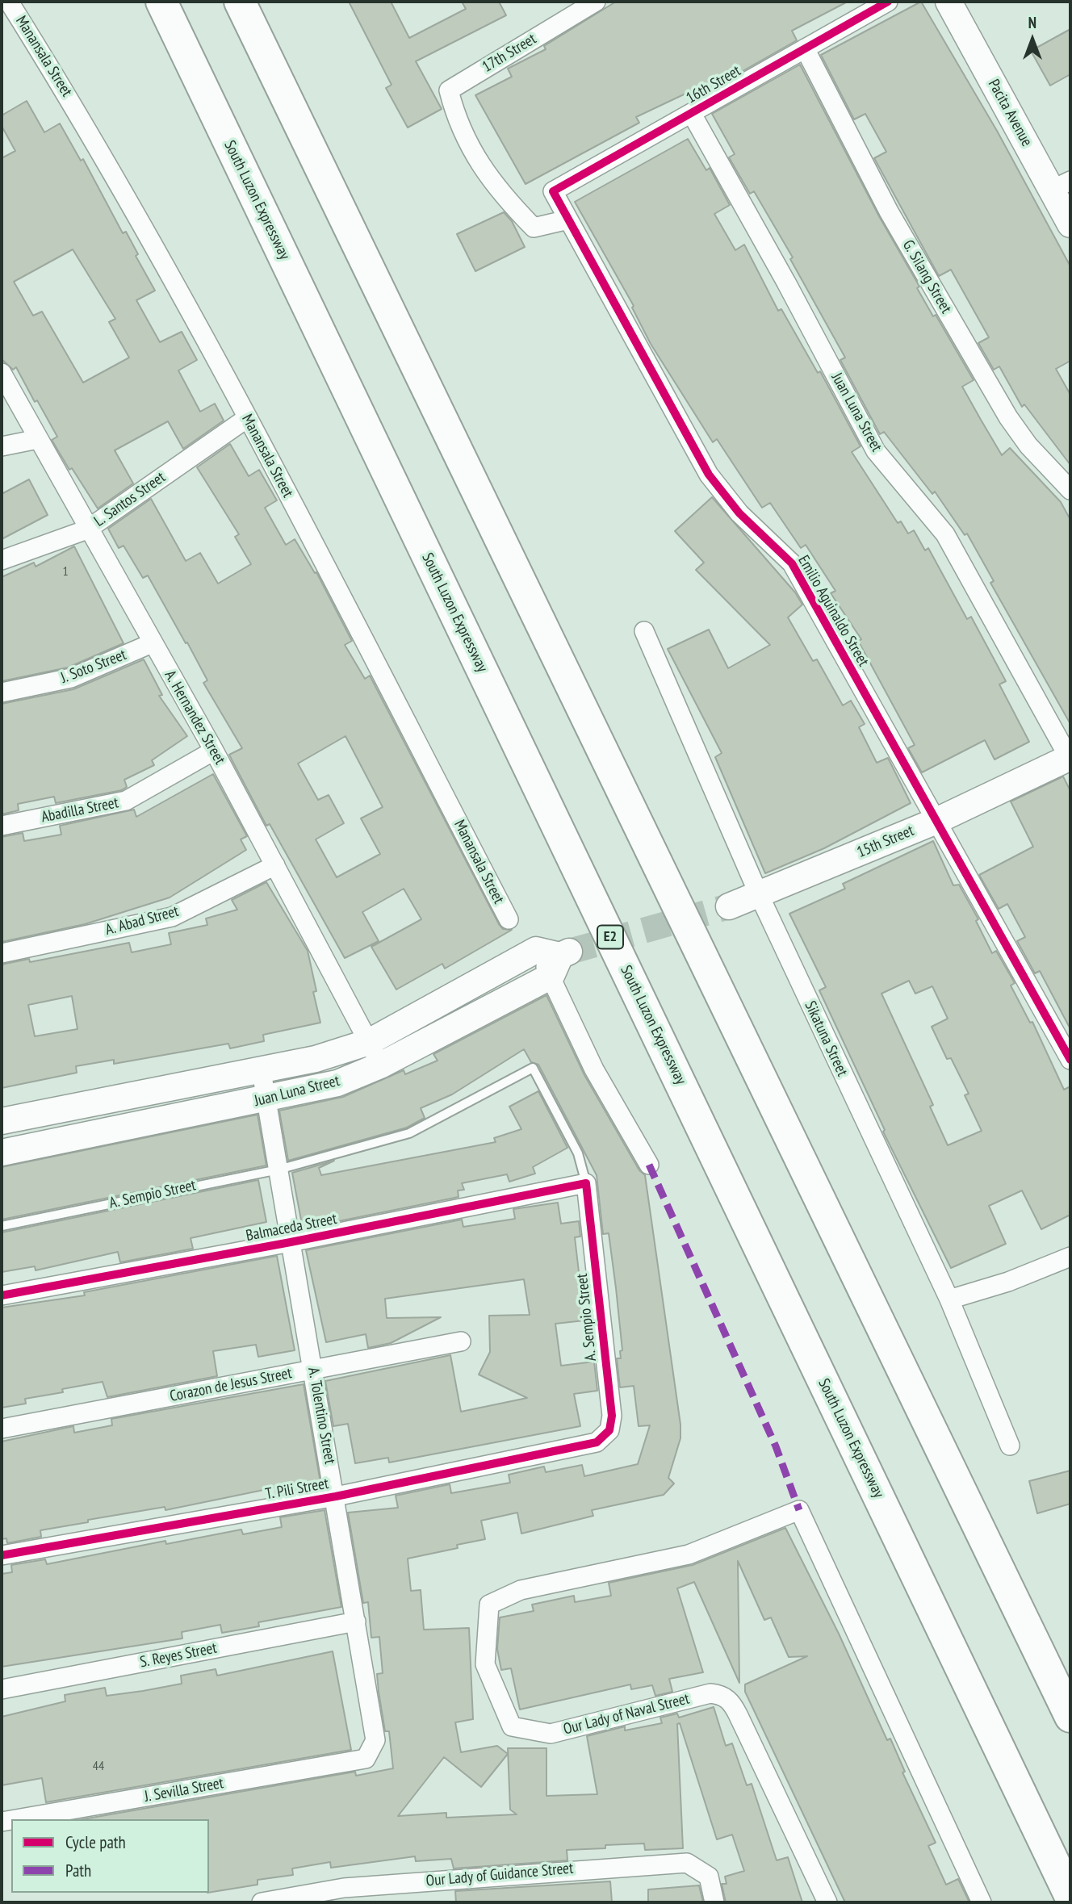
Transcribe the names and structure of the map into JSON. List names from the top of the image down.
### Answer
{
  "streets": {
    "highway": ["South Luzon Expressway", "E2"],
    "street": [
      "17th Street",
      "Manansala Street",
      "16th Street",
      "Pacita Avenue",
      "G. Silang Street",
      "Juan Luna Street",
      "L. Santos Street",
      "Emilio Aguinaldo Street",
      "J. Soto Street",
      "A. Hernandez Street",
      "Abadilla Street",
      "15th Street",
      "A. Abad Street",
      "Sikatuna Street",
      "A. Sempio Street",
      "Balmaceda Street",
      "Corazon de Jesus Street",
      "A. Tolentino Street",
      "T. Pili Street",
      "S. Reyes Street",
      "Our Lady of Naval Street",
      "J. Sevilla Street",
      "Our Lady of Guidance Street"
    ]
  },
  "crossings": [
    ["17th Street", "Emilio Aguinaldo Street"],
    ["Manansala Street", "L. Santos Street"],
    ["16th Street", "G. Silang Street"],
    ["16th Street", "Juan Luna Street"],
    ["16th Street", "Emilio Aguinaldo Street"],
    ["Juan Luna Street", "A. Hernandez Street"],
    ["Juan Luna Street", "15th Street"],
    ["Juan Luna Street", "A. Tolentino Street"],
    ["L. Santos Street", "A. Hernandez Street"],
    ["Emilio Aguinaldo Street", "15th Street"],
    ["J. Soto Street", "A. Hernandez Street"],
    ["A. Hernandez Street", "Abadilla Street"],
    ["A. Hernandez Street", "A. Abad Street"],
    ["15th Street", "Sikatuna Street"],
    ["A. Sempio Street", "Balmaceda Street"],
    ["A. Sempio Street", "A. Tolentino Street"],
    ["A. Sempio Street", "T. Pili Street"],
    ["Balmaceda Street", "A. Tolentino Street"],
    ["Corazon de Jesus Street", "A. Tolentino Street"],
    ["A. Tolentino Street", "T. Pili Street"],
    ["A. Tolentino Street", "S. Reyes Street"],
    ["A. Tolentino Street", "J. Sevilla Street"]
  ],
  "house_numbers": ["1", "44"],
  "legend": ["Cycle path", "Path"],
  "north": "top"
}
